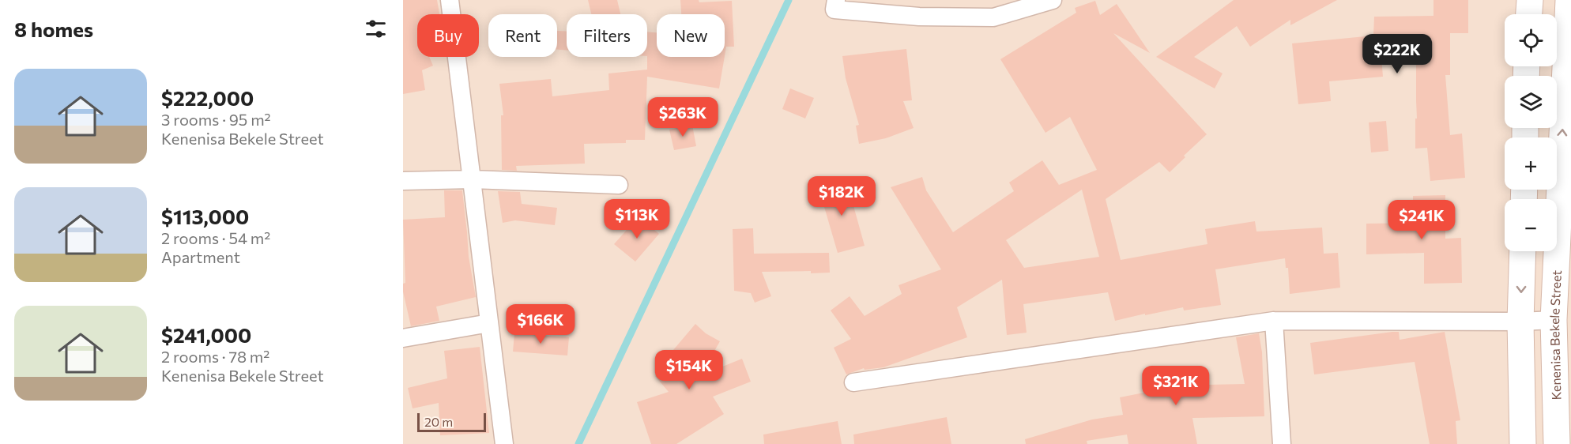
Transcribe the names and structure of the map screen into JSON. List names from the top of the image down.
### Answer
{
  "streets": {
    "main road": ["Kenenisa Bekele Street"]
  },
  "one_way": ["Kenenisa Bekele Street"],
  "scale_bar": "20 m",
  "page": {
    "heading": "8 homes",
    "map_buttons": ["+", "−"],
    "chip": [
      "Buy",
      "Rent",
      "Filters",
      "New"
    ],
    "price": [
      "$222K",
      "$263K",
      "$182K",
      "$113K",
      "$241K",
      "$166K",
      "$154K",
      "$321K"
    ],
    "list": [
      {
        "name": "$222,000",
        "note": "3 rooms · 95 m² · Kenenisa Bekele Street"
      },
      {
        "name": "$113,000",
        "note": "2 rooms · 54 m² · Apartment"
      },
      {
        "name": "$241,000",
        "note": "2 rooms · 78 m² · Kenenisa Bekele Street"
      }
    ],
    "scale": "20 m"
  }
}
